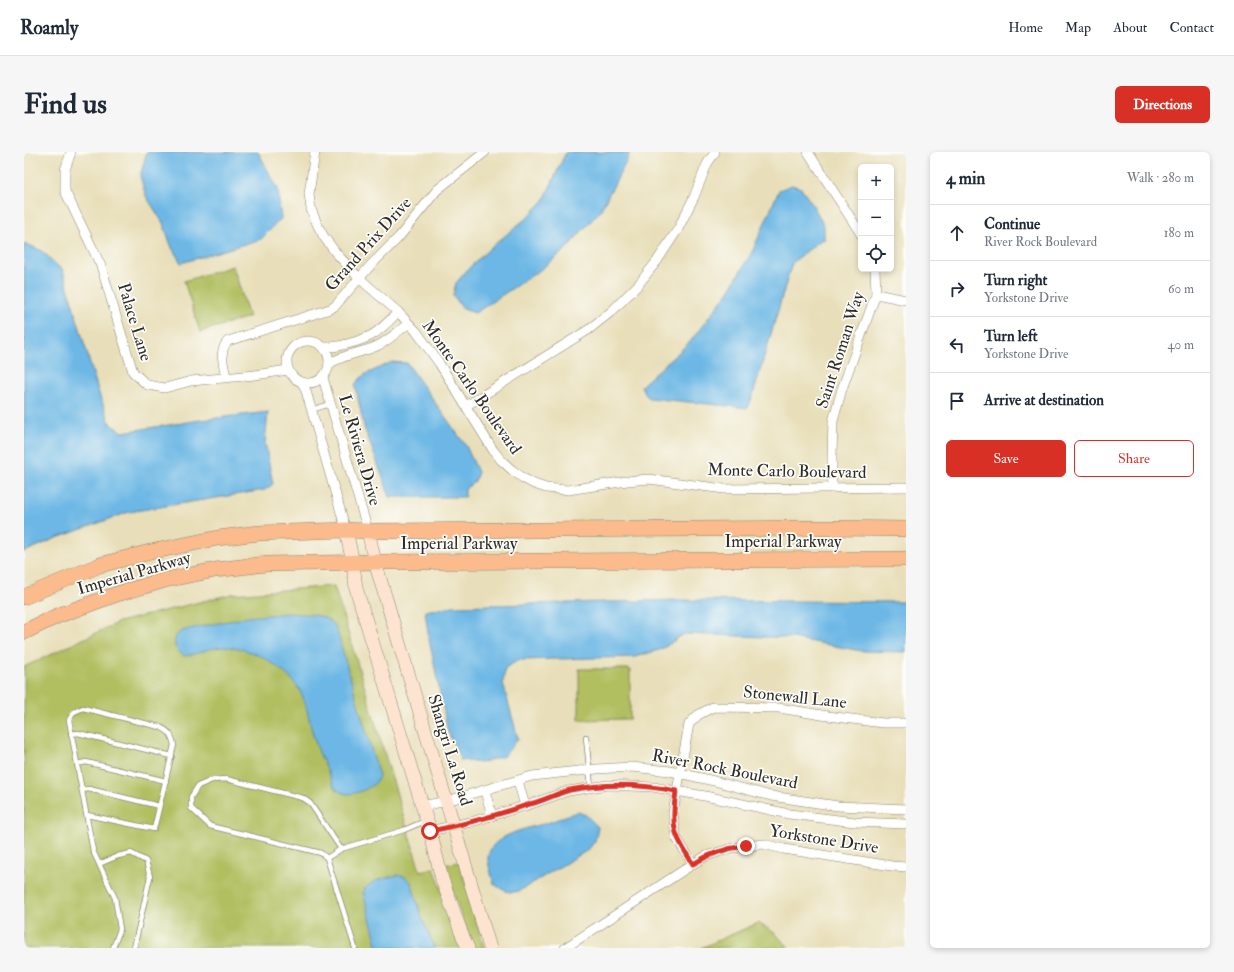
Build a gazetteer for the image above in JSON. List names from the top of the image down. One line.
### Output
{"streets":{"main road":["Imperial Parkway"],"street":["Grand Prix Drive","Palace Lane","Saint Roman Way","Monte Carlo Boulevard","Le Riviera Drive","Stonewall Lane","Shangri La Road","River Rock Boulevard","Yorkstone Drive"]},"crossings":[["Grand Prix Drive","Palace Lane"],["Grand Prix Drive","Monte Carlo Boulevard"],["Palace Lane","Le Riviera Drive"],["Saint Roman Way","Monte Carlo Boulevard"],["Le Riviera Drive","Imperial Parkway"],["Le Riviera Drive","Shangri La Road"],["Imperial Parkway","Shangri La Road"],["Stonewall Lane","River Rock Boulevard"],["Shangri La Road","River Rock Boulevard"]],"page":{"header":"Roamly","nav":["Home","Map","About","Contact"],"buttons":["Directions",["Save","Share"]],"title":"Find us","heading":["4 min","Walk · 280 m"],"map_buttons":["+","−"],"list":[["Continue","River Rock Boulevard","180 m"],["Turn right","Yorkstone Drive","60 m"],["Turn left","Yorkstone Drive","40 m"],"Arrive at destination"]}}
